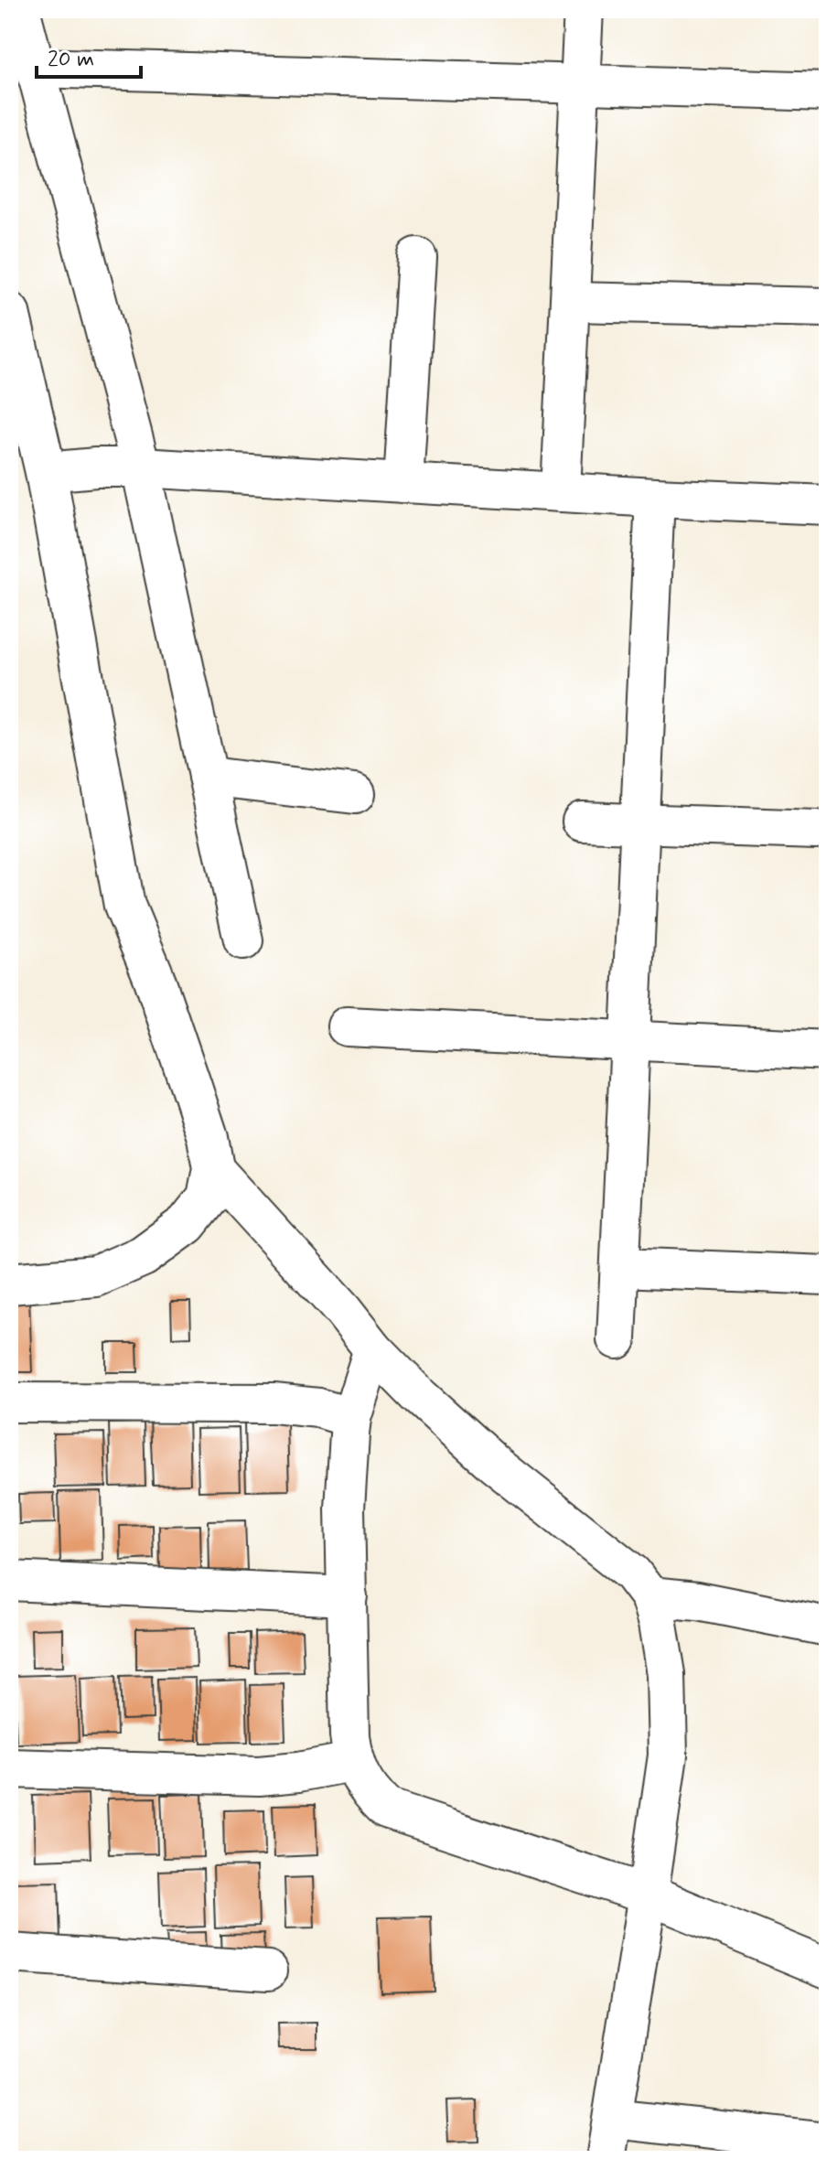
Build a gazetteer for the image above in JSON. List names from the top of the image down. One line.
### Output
{"scale_bar":"20 m"}
